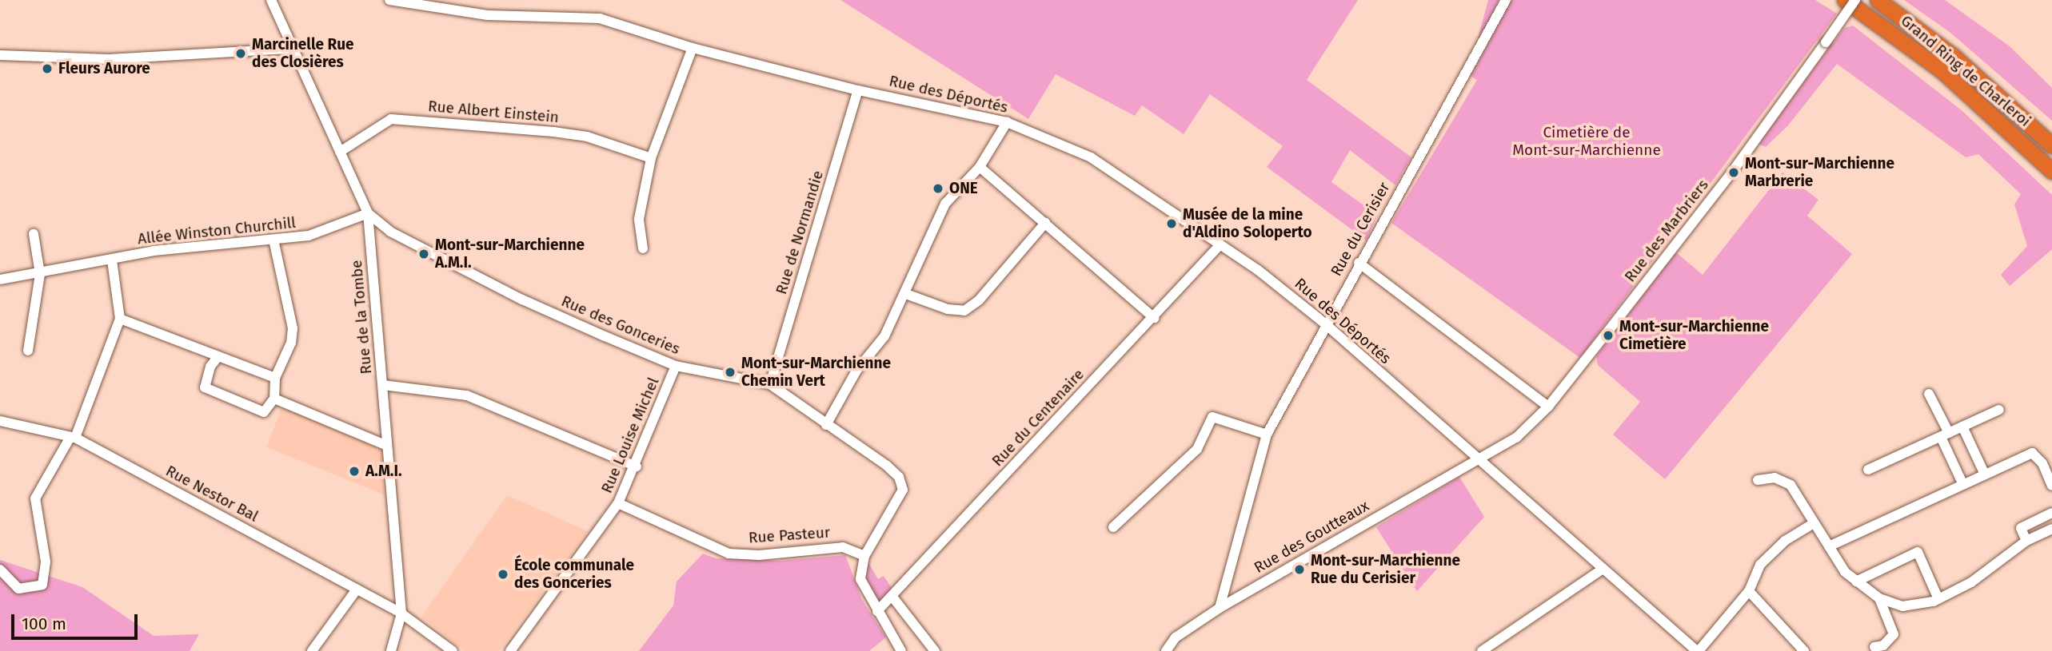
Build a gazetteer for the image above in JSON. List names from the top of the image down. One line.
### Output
{"streets":{"highway":["Grand Ring de Charleroi"],"street":["Rue des Déportés","Rue Albert Einstein","Rue du Cerisier","Allée Winston Churchill","Rue des Marbriers","Rue de Normandie","Rue de la Tombe","Rue des Gonceries","Rue du Centenaire","Rue Louise Michel","Rue Nestor Bal","Rue Pasteur","Rue des Goutteaux"]},"crossings":[["Rue des Déportés","Rue du Cerisier"],["Rue des Déportés","Rue des Marbriers"],["Rue des Déportés","Rue de Normandie"],["Rue des Déportés","Rue du Centenaire"],["Rue des Déportés","Rue des Goutteaux"],["Rue Albert Einstein","Rue de la Tombe"],["Rue du Cerisier","Rue des Goutteaux"],["Allée Winston Churchill","Rue de la Tombe"],["Allée Winston Churchill","Rue des Gonceries"],["Rue des Marbriers","Rue des Goutteaux"],["Rue de Normandie","Rue des Gonceries"],["Rue de la Tombe","Rue des Gonceries"],["Rue de la Tombe","Rue Nestor Bal"],["Rue des Gonceries","Rue Louise Michel"],["Rue des Gonceries","Rue Pasteur"],["Rue Louise Michel","Rue Pasteur"]],"parks":["Cimetière de Mont-sur-Marchienne"],"places":["Marcinelle Rue des Closières","Fleurs Aurore","Mont-sur-Marchienne Marbrerie","ONE","Musée de la mine d'Aldino Soloperto","Mont-sur-Marchienne A.M.I.","Mont-sur-Marchienne Cimetière","Mont-sur-Marchienne Chemin Vert","A.M.I.","Mont-sur-Marchienne Rue du Cerisier","École communale des Gonceries"],"scale_bar":"100 m"}
